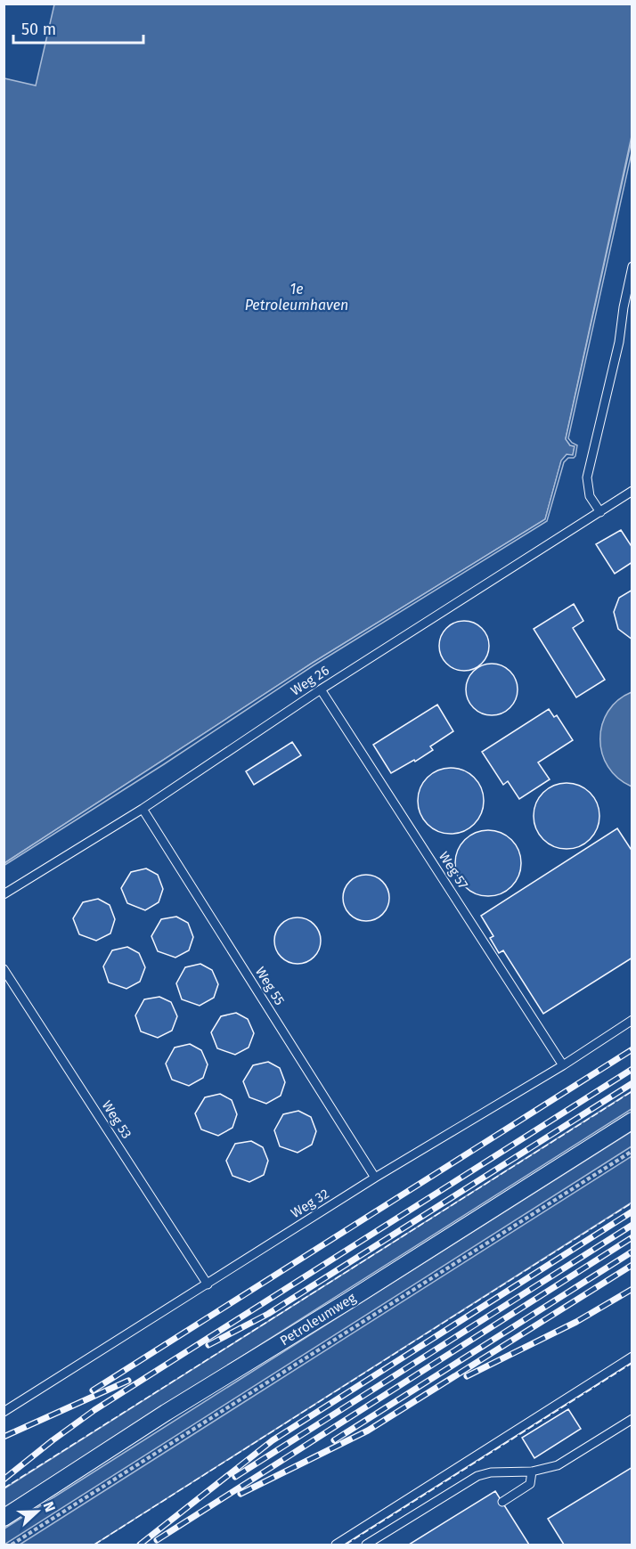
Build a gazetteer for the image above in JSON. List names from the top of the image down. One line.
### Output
{"streets":{"street":["Petroleumweg"],"lane":["Weg 26","Weg 57","Weg 55","Weg 53","Weg 32"]},"crossings":[["Weg 26","Weg 57"],["Weg 26","Weg 55"],["Weg 57","Weg 32"],["Weg 55","Weg 32"],["Weg 53","Weg 32"]],"water":["1e Petroleumhaven"],"scale_bar":"50 m","north":"right"}
